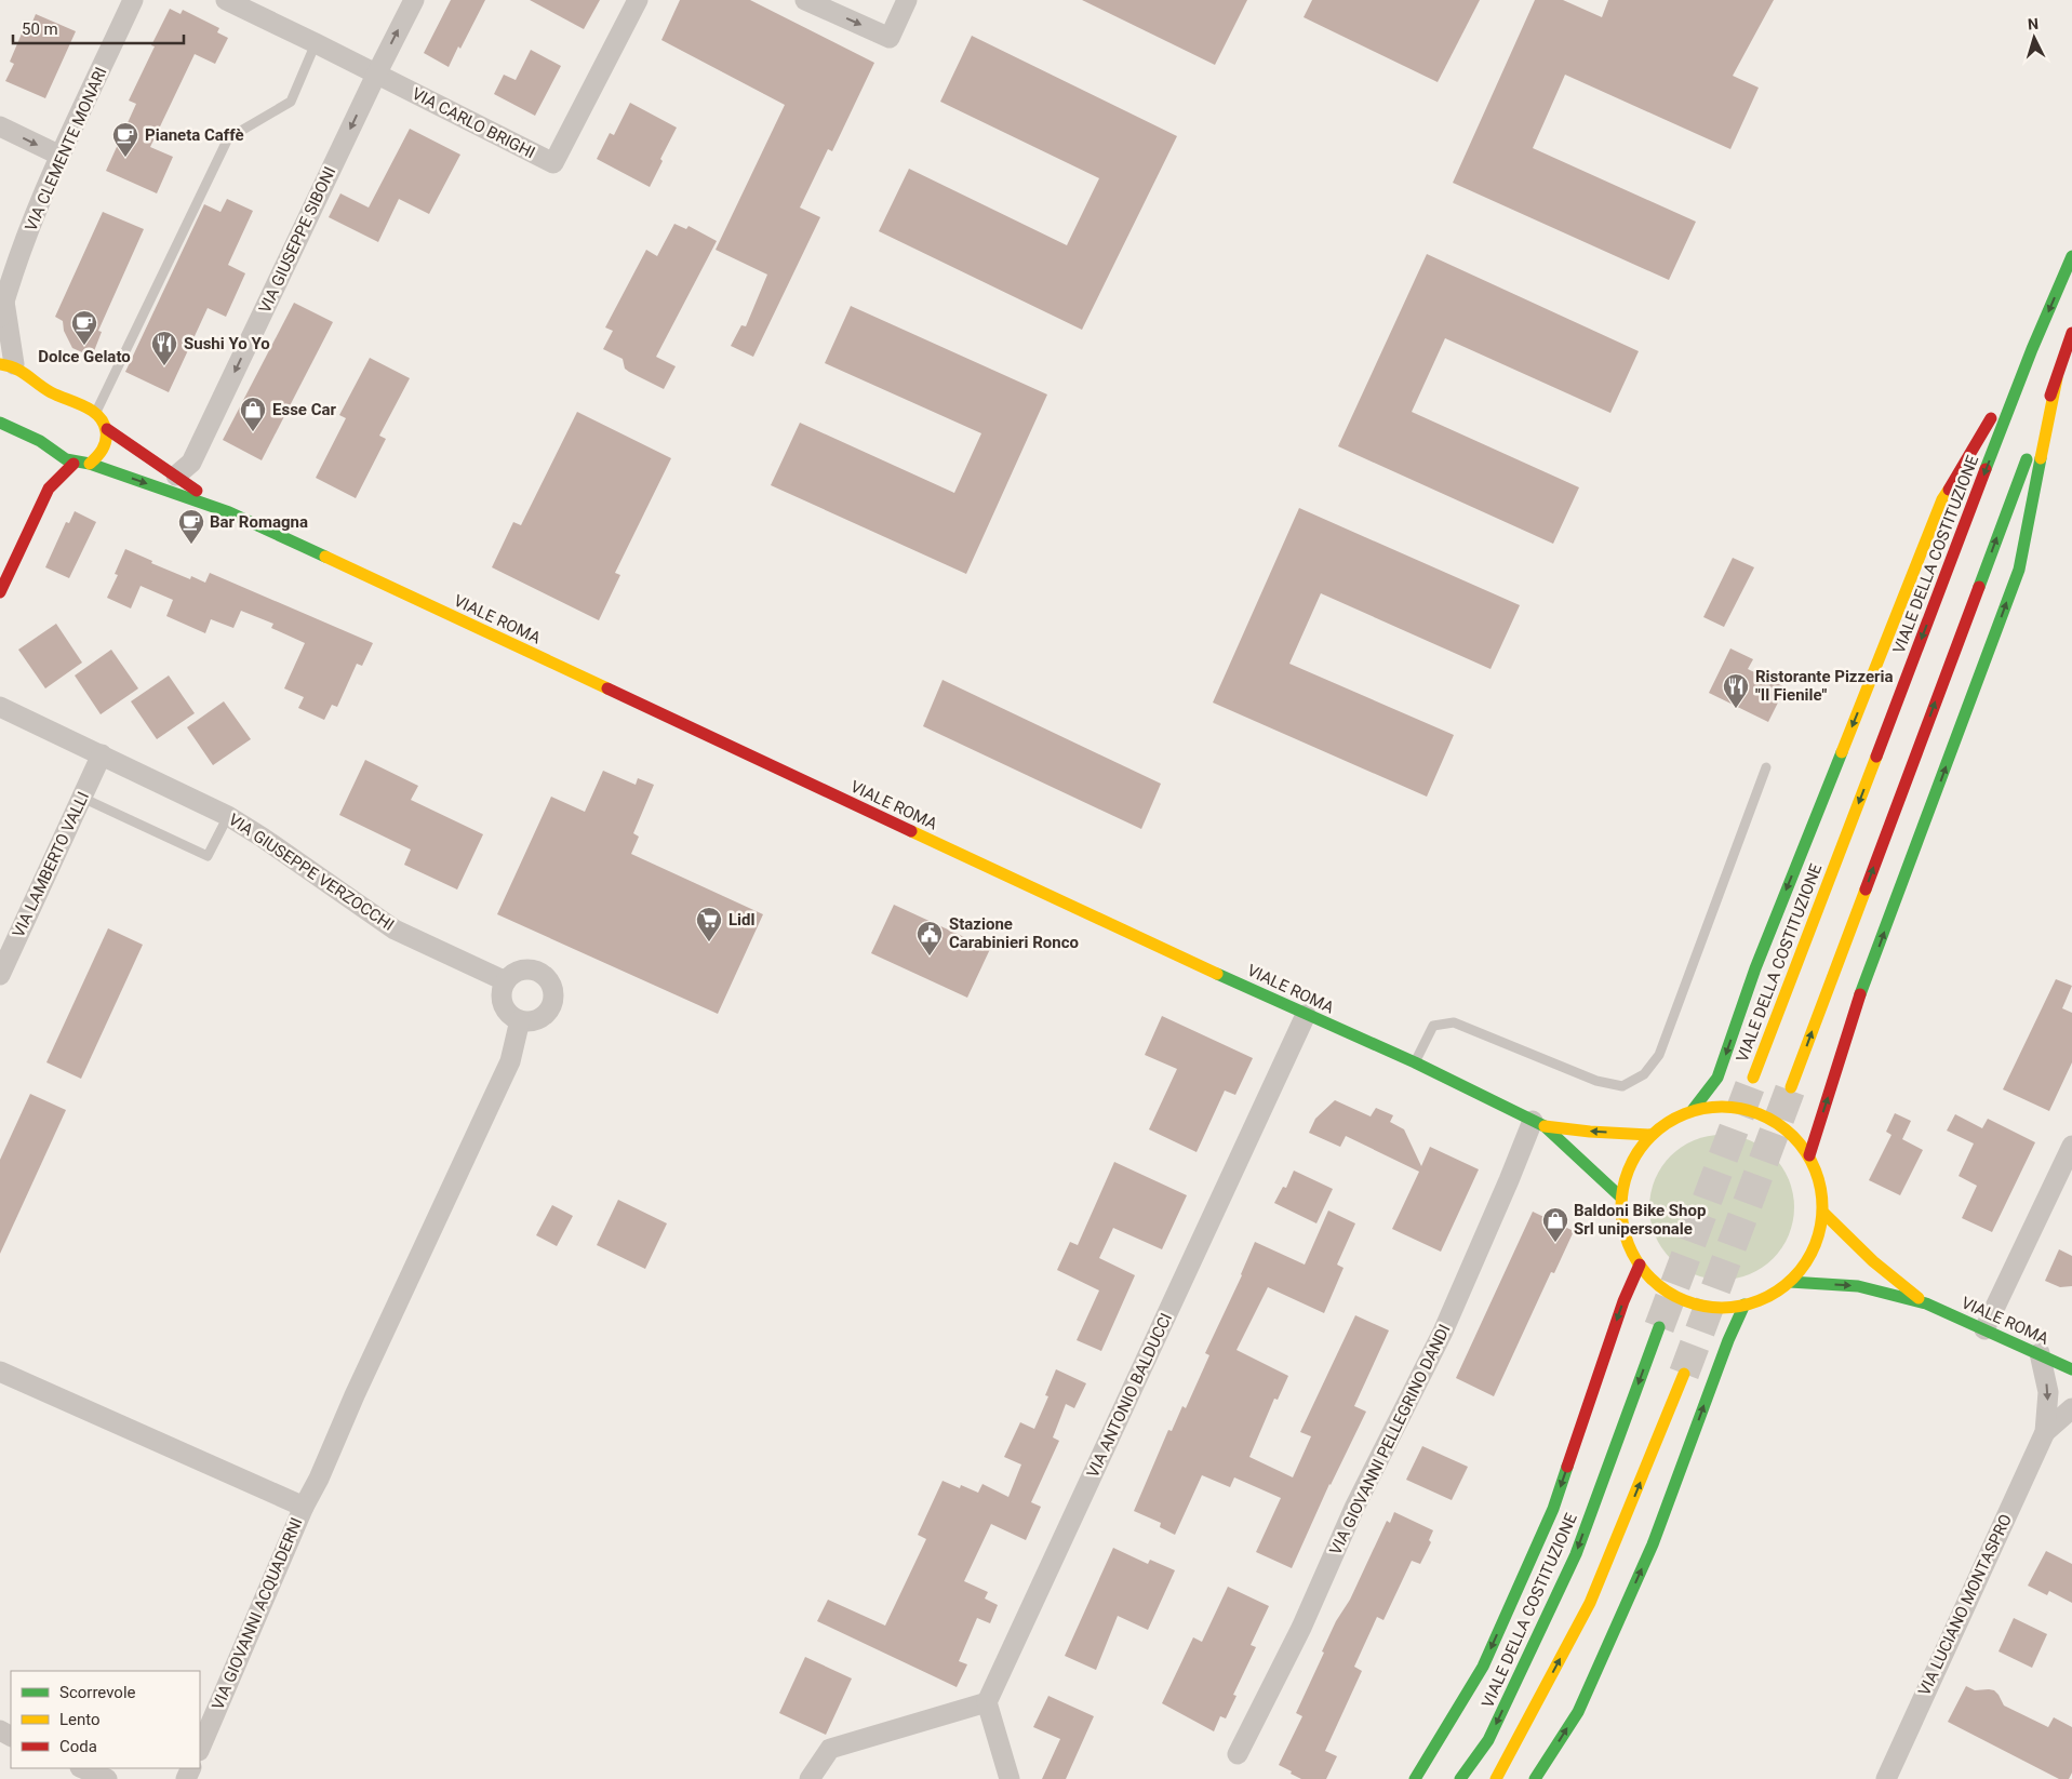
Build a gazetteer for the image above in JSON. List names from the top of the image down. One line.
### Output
{"streets":{"main road":["VIALE DELLA COSTITUZIONE","VIALE ROMA"],"street":["VIA CARLO BRIGHI","VIA CLEMENTE MONARI","VIA GIUSEPPE SIBONI","VIA LAMBERTO VALLI","VIA GIUSEPPE VERZOCCHI","VIA ANTONIO BALDUCCI","VIA GIOVANNI PELLEGRINO DANDI","VIA LUCIANO MONTASPRO","VIA GIOVANNI ACQUADERNI"]},"crossings":[["VIA CARLO BRIGHI","VIA GIUSEPPE SIBONI"],["VIA GIUSEPPE SIBONI","VIALE ROMA"],["VIALE ROMA","VIA ANTONIO BALDUCCI"],["VIALE ROMA","VIA GIOVANNI PELLEGRINO DANDI"],["VIALE ROMA","VIA LUCIANO MONTASPRO"],["VIA LAMBERTO VALLI","VIA GIUSEPPE VERZOCCHI"],["VIA GIUSEPPE VERZOCCHI","VIA GIOVANNI ACQUADERNI"]],"places":{"cafe":["Pianeta Caffè","Dolce Gelato","Bar Romagna"],"restaurant":["Sushi Yo Yo","Ristorante Pizzeria \"Il Fienile\""],"shop":["Esse Car","Baldoni Bike Shop Srl unipersonale"],"supermarket":["Lidl"],"public building":["Stazione Carabinieri Ronco"]},"legend":["Scorrevole","Lento","Coda"],"scale_bar":"50 m","north":"top"}
